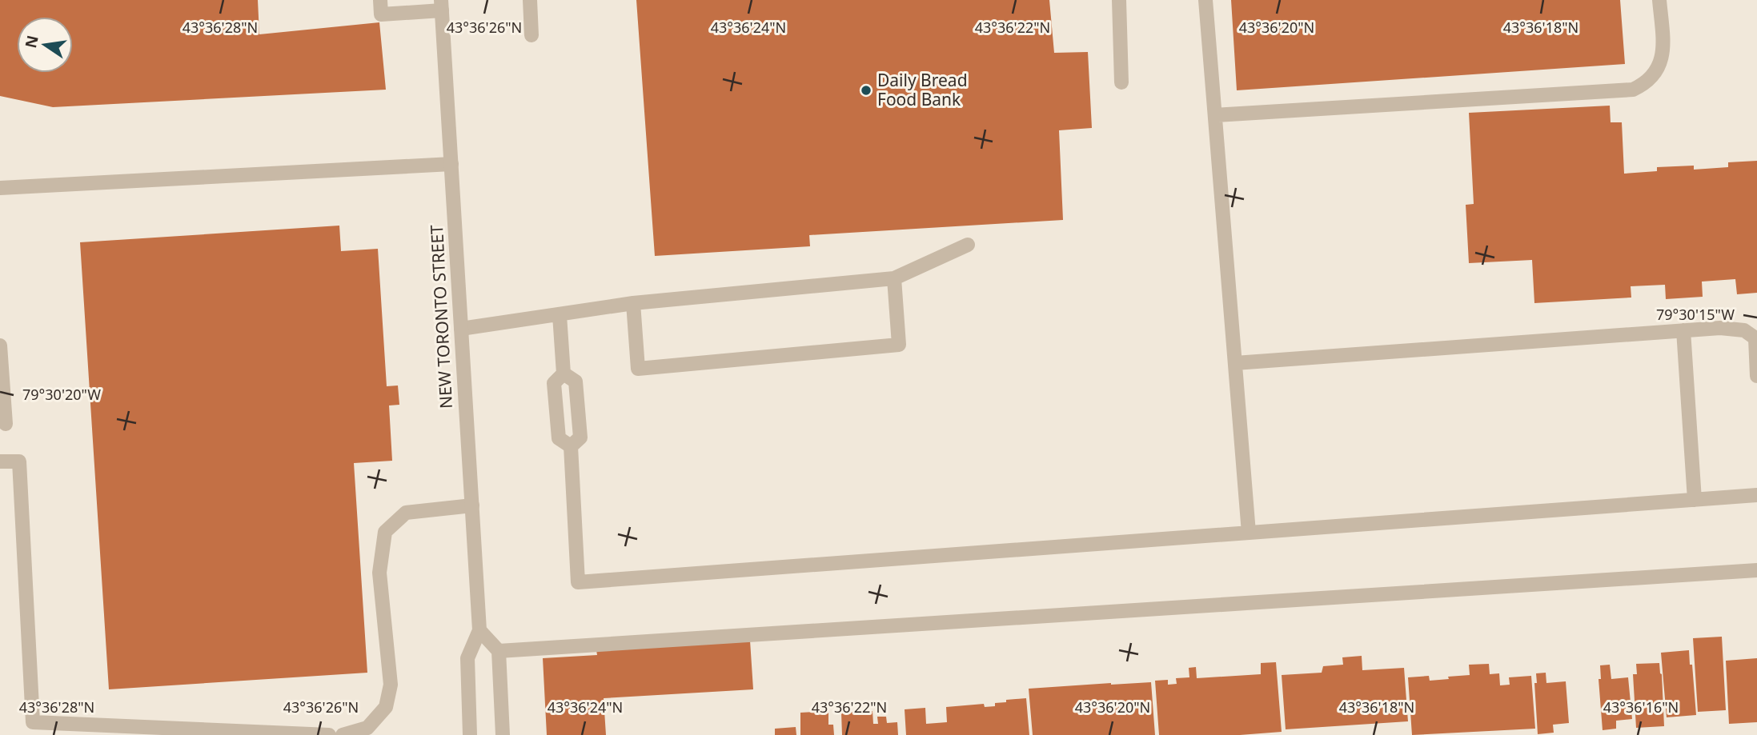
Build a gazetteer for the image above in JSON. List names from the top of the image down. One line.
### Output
{"streets":{"street":["NEW TORONTO STREET"]},"places":["Daily Bread Food Bank"],"north":"left","coordinates":["43°36'28\"N","43°36'26\"N","43°36'24\"N","43°36'22\"N","43°36'20\"N","43°36'18\"N","79°30'15\"W","79°30'20\"W","43°36'16\"N"]}
